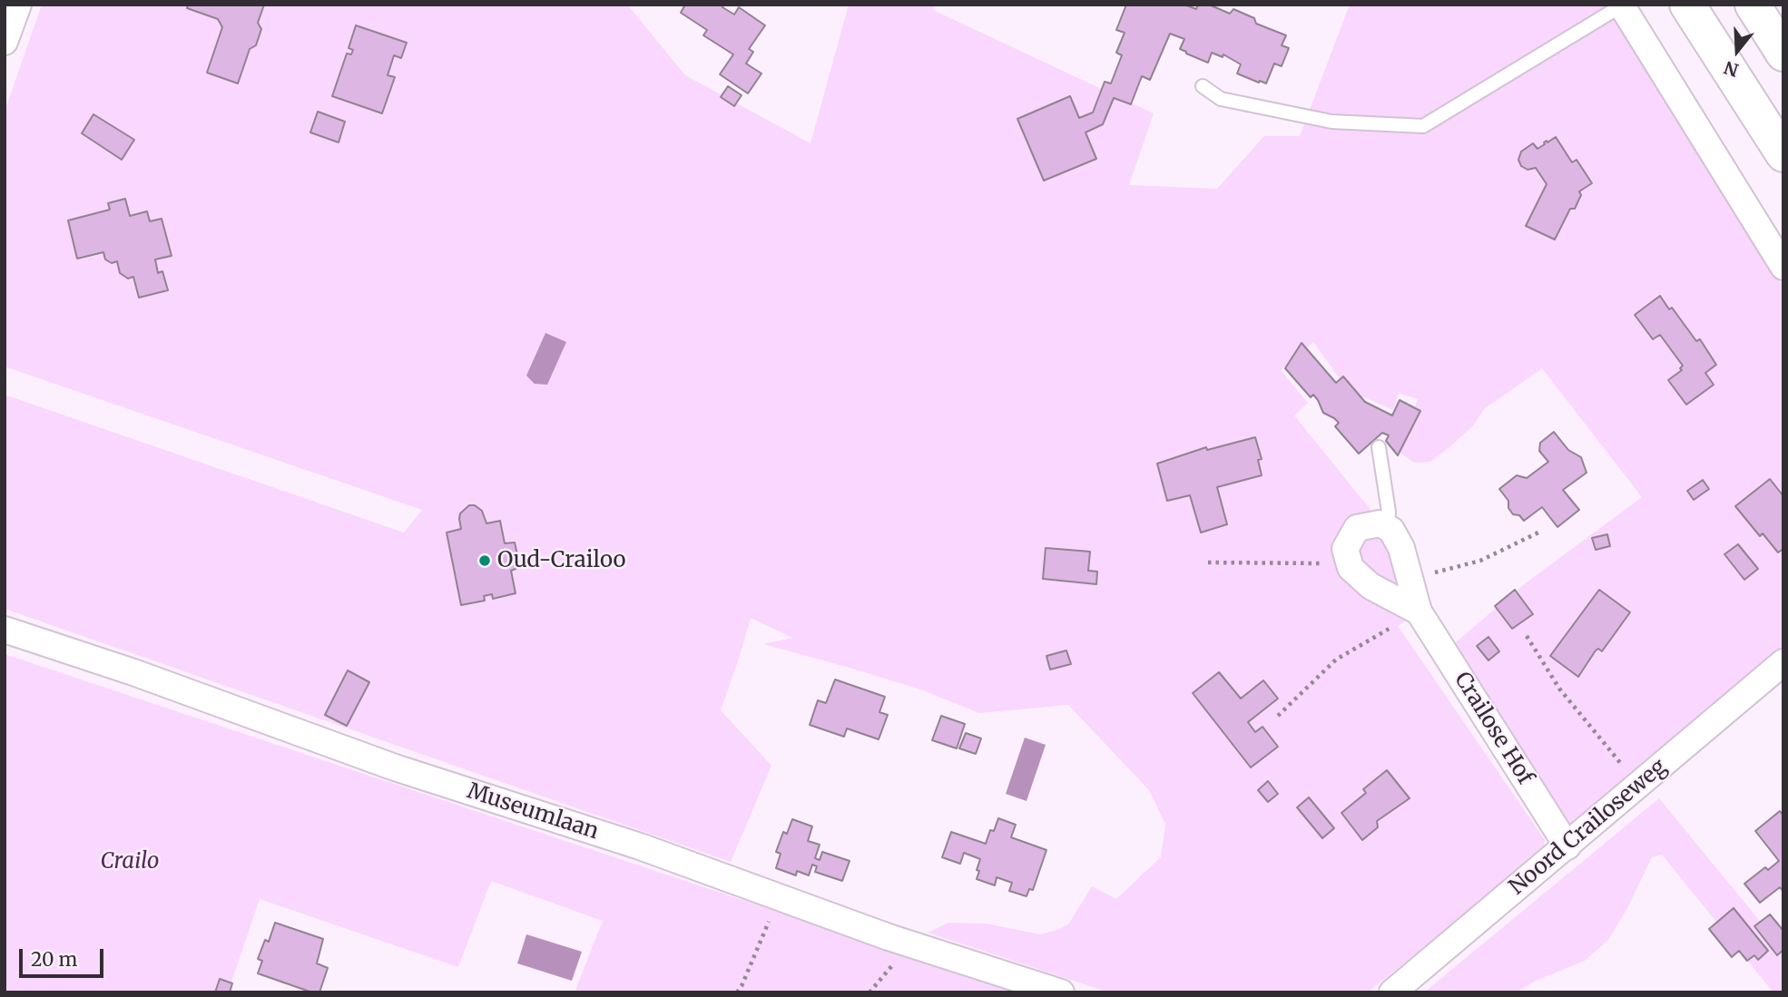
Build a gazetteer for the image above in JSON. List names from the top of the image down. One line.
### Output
{"streets":{"street":["Crailose Hof","Museumlaan","Noord Crailoseweg"]},"crossings":[["Crailose Hof","Noord Crailoseweg"]],"parks":["Crailo"],"places":["Oud-Crailoo"],"scale_bar":"20 m","north":"bottom"}
